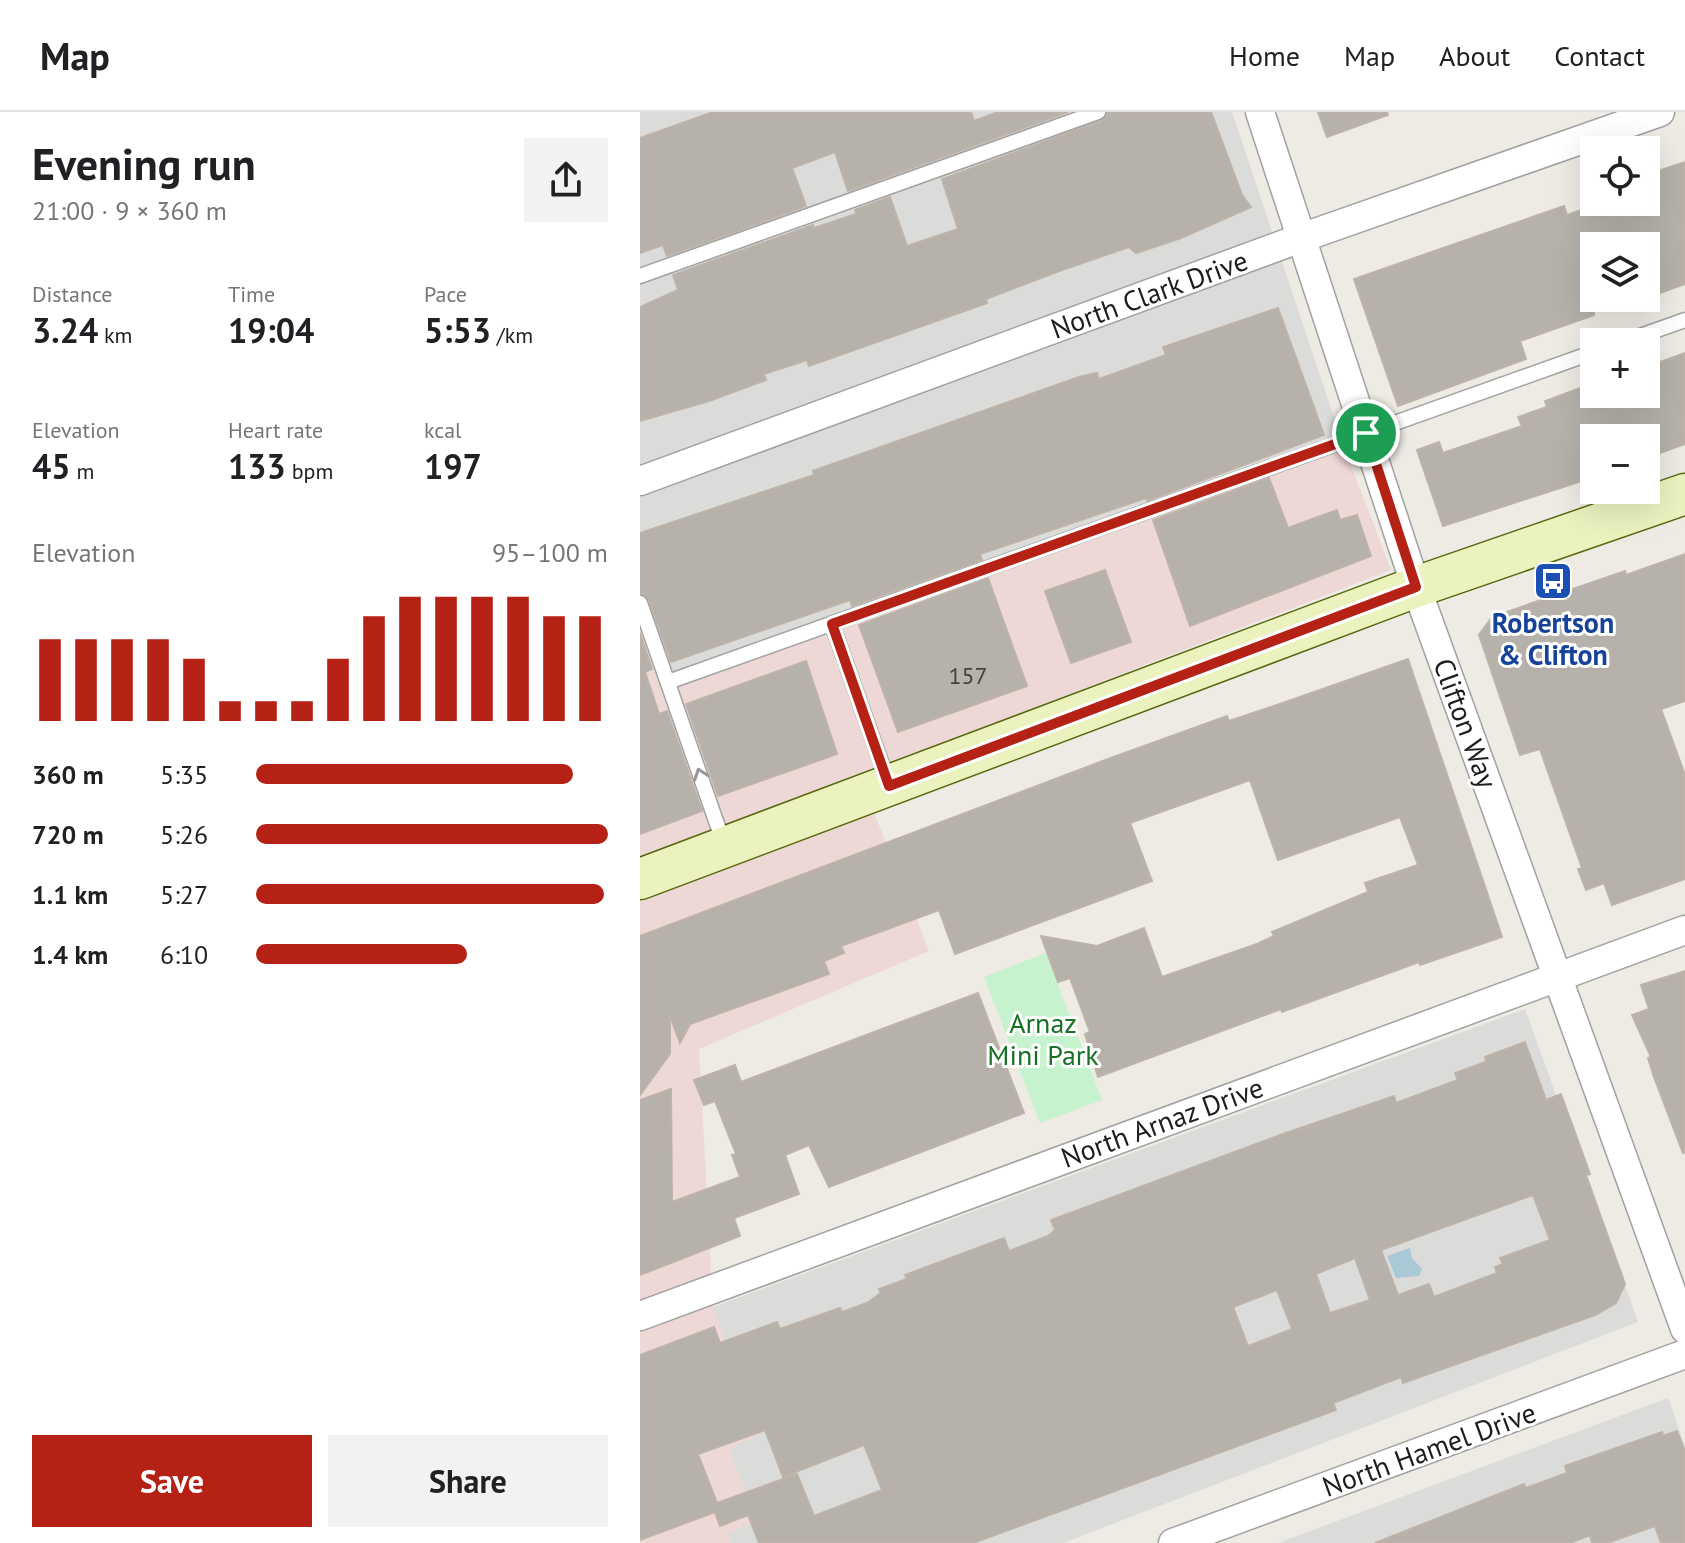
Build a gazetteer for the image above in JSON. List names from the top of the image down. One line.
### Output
{"streets":{"street":["North Clark Drive","Clifton Way","North Arnaz Drive","North Hamel Drive"]},"crossings":[["North Clark Drive","Clifton Way"],["Clifton Way","North Arnaz Drive"]],"parks":["Arnaz Mini Park"],"places":{"bus stop":["Robertson & Clifton"]},"house_numbers":["157"],"page":{"header":"Map","nav":["Home","Map","About","Contact"],"heading":["Evening run","21:00 · 9 × 360 m"],"map_buttons":["+","−"],"stats":[["Distance","3.24 km"],["Time","19:04"],["Pace","5:53 /km"],["Elevation","45 m"],["Heart rate","133 bpm"],["kcal","197"]],"chart":["Elevation","95–100 m"],"list":[{"name":"360 m","note":"5:35"},{"name":"720 m","note":"5:26"},{"name":"1.1 km","note":"5:27"},{"name":"1.4 km","note":"6:10"}],"buttons":["Save","Share"]}}
